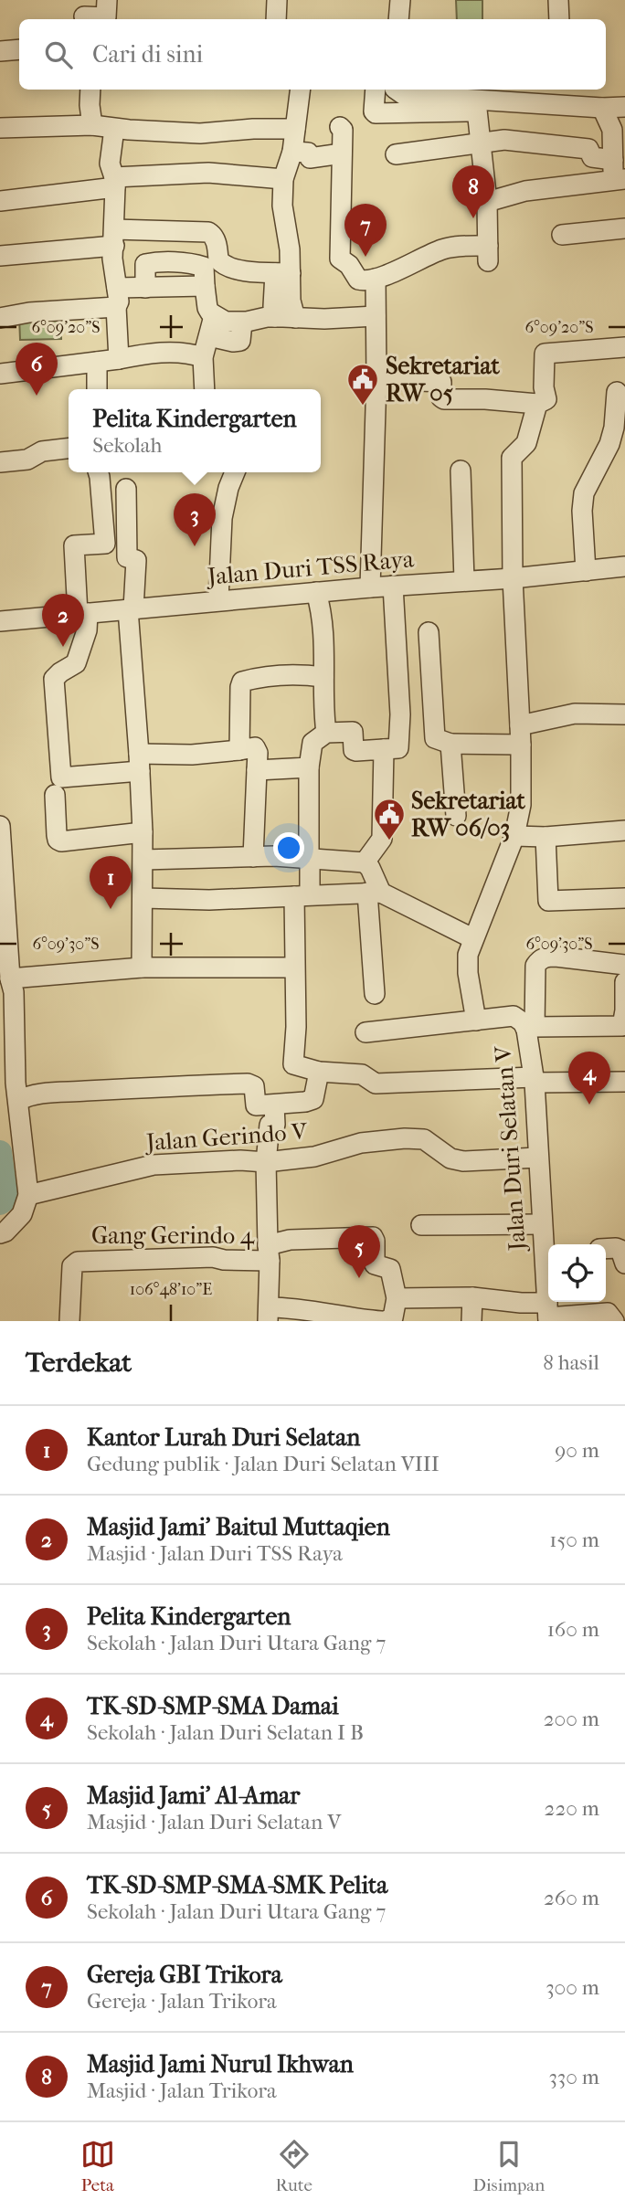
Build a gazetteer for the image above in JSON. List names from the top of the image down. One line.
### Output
{"streets":{"street":["Jalan Duri TSS Raya","Jalan Gerindo V","Jalan Duri Selatan V","Gang Gerindo 4"]},"crossings":[["Jalan Gerindo V","Jalan Duri Selatan V"]],"places":{"public building":["Sekretariat RW 05","Sekretariat RW 06/03"]},"page":{"search":"Cari di sini","pins":["8","7","6","3","2","1","4","5"],"popup":["Pelita Kindergarten","Sekolah"],"heading":["Terdekat","8 hasil"],"list":[{"mark":"1","name":"Kantor Lurah Duri Selatan","note":"Gedung publik · Jalan Duri Selatan VIII","value":"90 m"},{"mark":"2","name":"Masjid Jami' Baitul Muttaqien","note":"Masjid · Jalan Duri TSS Raya","value":"150 m"},{"mark":"3","name":"Pelita Kindergarten","note":"Sekolah · Jalan Duri Utara Gang 7","value":"160 m"},{"mark":"4","name":"TK-SD-SMP-SMA Damai","note":"Sekolah · Jalan Duri Selatan I B","value":"200 m"},{"mark":"5","name":"Masjid Jami' Al-Amar","note":"Masjid · Jalan Duri Selatan V","value":"220 m"},{"mark":"6","name":"TK-SD-SMP-SMA-SMK Pelita","note":"Sekolah · Jalan Duri Utara Gang 7","value":"260 m"},{"mark":"7","name":"Gereja GBI Trikora","note":"Gereja · Jalan Trikora","value":"300 m"},{"mark":"8","name":"Masjid Jami Nurul Ikhwan","note":"Masjid · Jalan Trikora","value":"330 m"}],"nav":["Peta","Rute","Disimpan"]},"coordinates":["6°09'20\"S","6°09'30\"S","106°48'10\"E"]}
